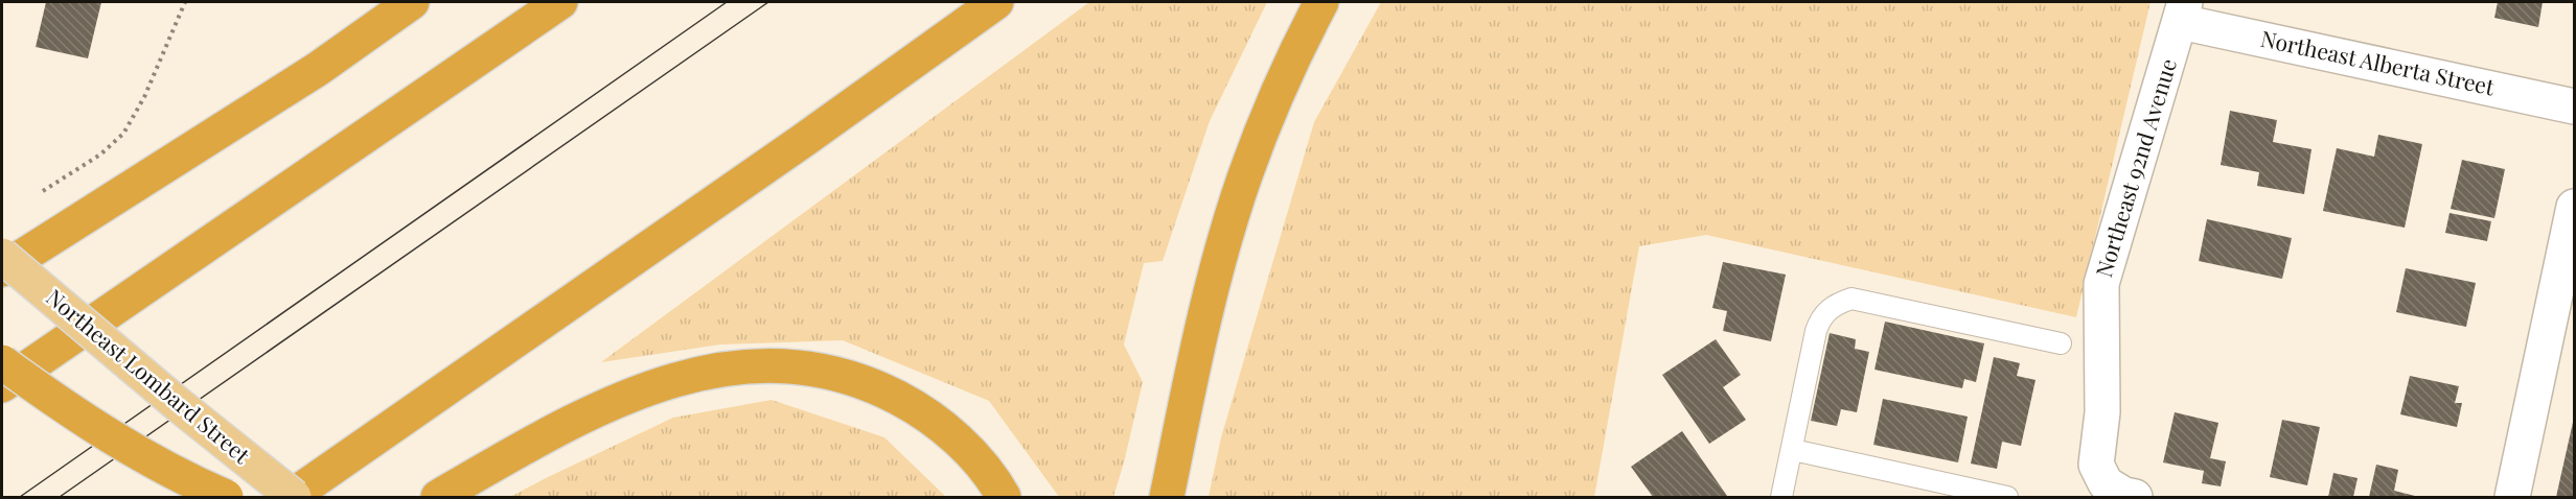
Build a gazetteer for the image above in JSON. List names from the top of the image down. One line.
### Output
{"streets":{"main road":["Northeast Lombard Street"],"street":["Northeast Alberta Street","Northeast 92nd Avenue"]},"crossings":[["Northeast Alberta Street","Northeast 92nd Avenue"]]}
